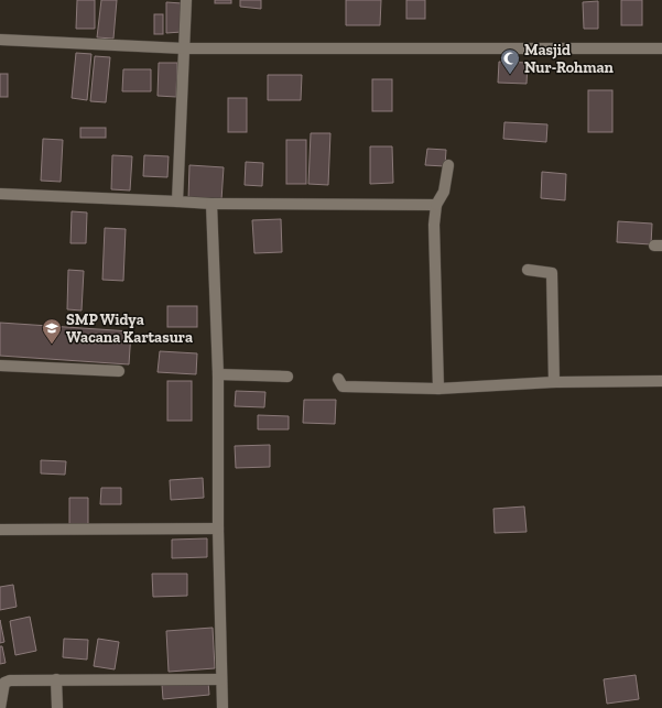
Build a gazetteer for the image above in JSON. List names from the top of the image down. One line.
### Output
{"places":{"mosque":["Masjid Nur-Rohman"],"school or university":["SMP Widya Wacana Kartasura"]}}
